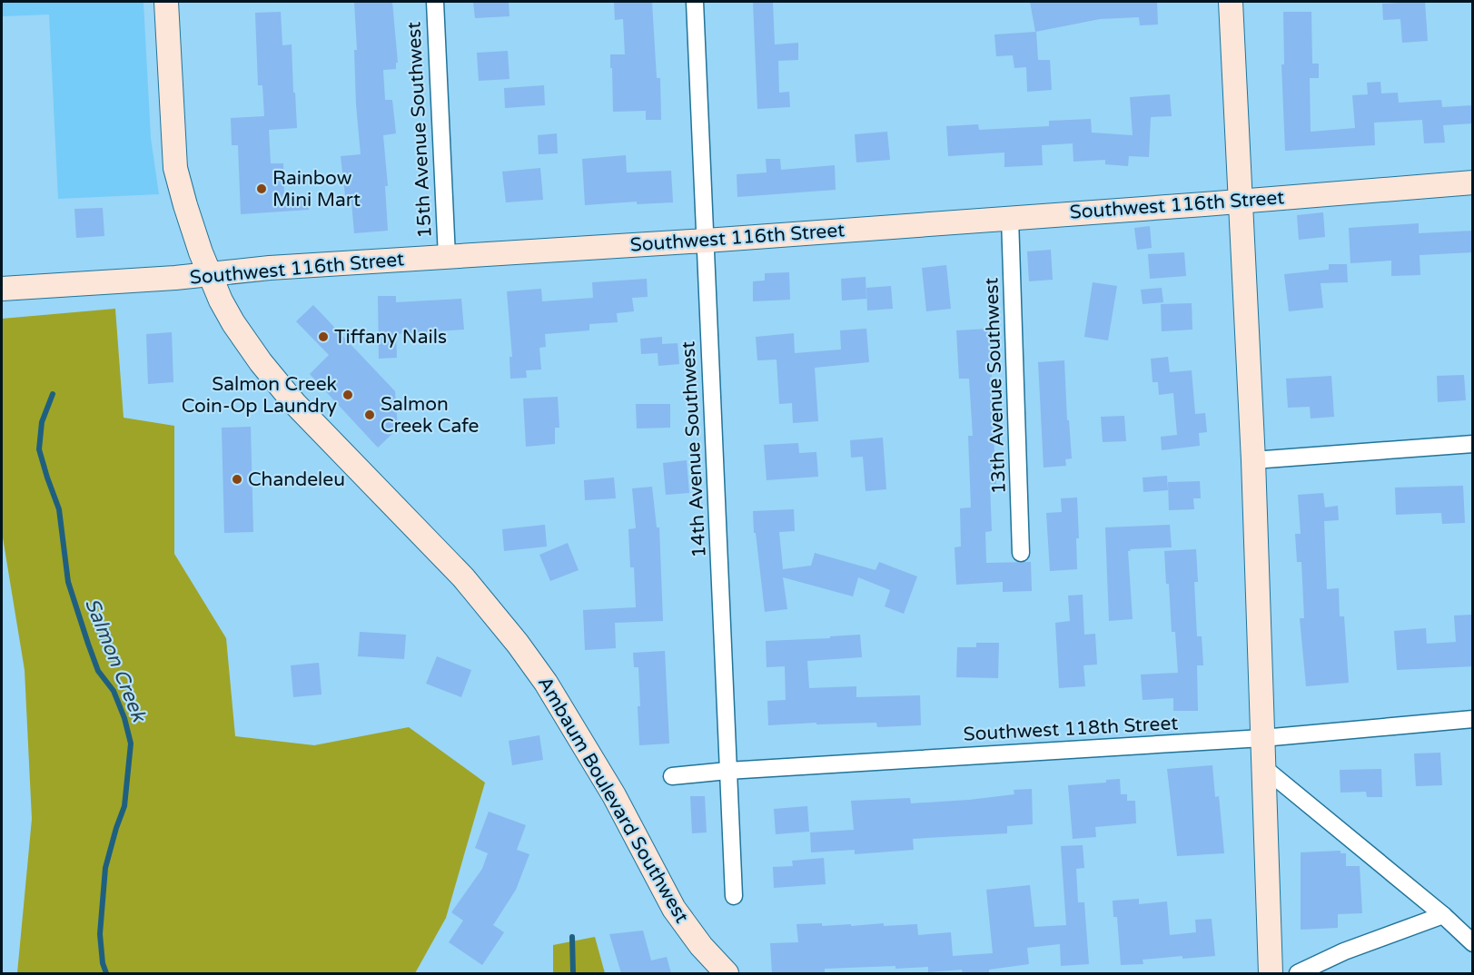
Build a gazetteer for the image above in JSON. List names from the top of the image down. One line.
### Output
{"streets":{"street":["15th Avenue Southwest","Southwest 116th Street","13th Avenue Southwest","14th Avenue Southwest","Southwest 118th Street","Ambaum Boulevard Southwest"]},"crossings":[["15th Avenue Southwest","Southwest 116th Street"],["Southwest 116th Street","13th Avenue Southwest"],["Southwest 116th Street","14th Avenue Southwest"],["Southwest 116th Street","Ambaum Boulevard Southwest"],["14th Avenue Southwest","Southwest 118th Street"]],"water":["Salmon Creek"],"places":["Rainbow Mini Mart","Tiffany Nails","Salmon Creek Coin-Op Laundry","Salmon Creek Cafe","Chandeleu"]}
